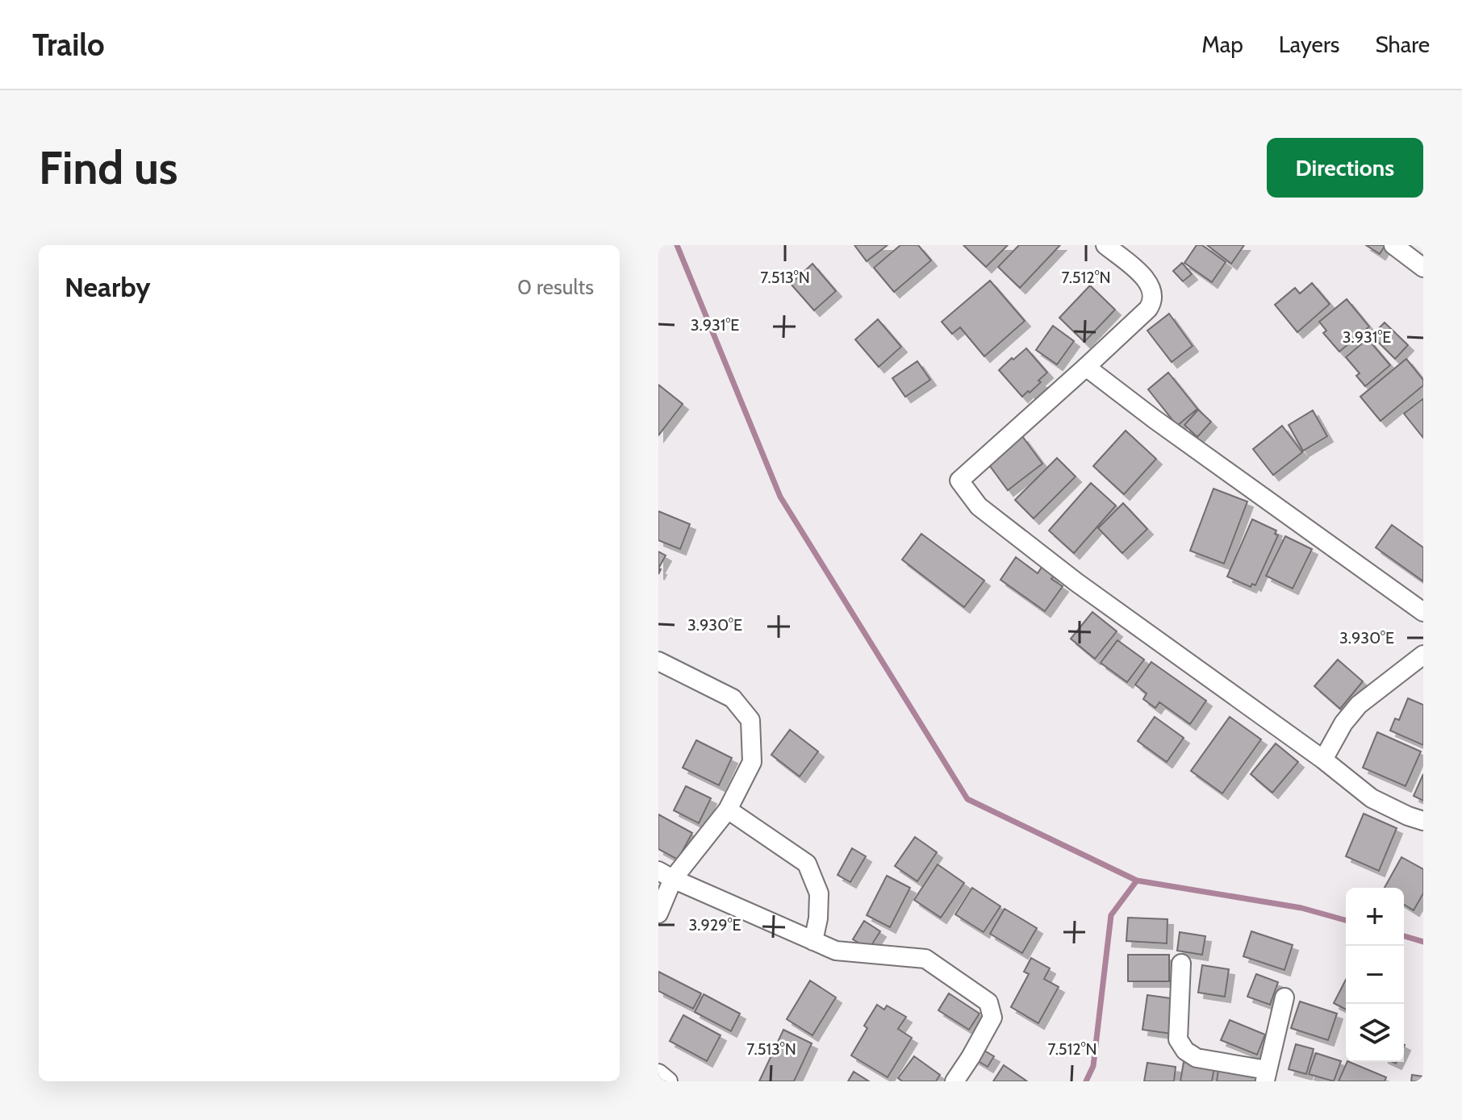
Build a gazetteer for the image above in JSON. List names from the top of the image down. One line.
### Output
{"page":{"header":"Trailo","nav":["Map","Layers","Share"],"buttons":"Directions","title":"Find us","heading":["Nearby","0 results"],"map_buttons":["+","−"]},"coordinates":["7.513°N","7.512°N","3.931°E","3.930°E","3.929°E"]}
